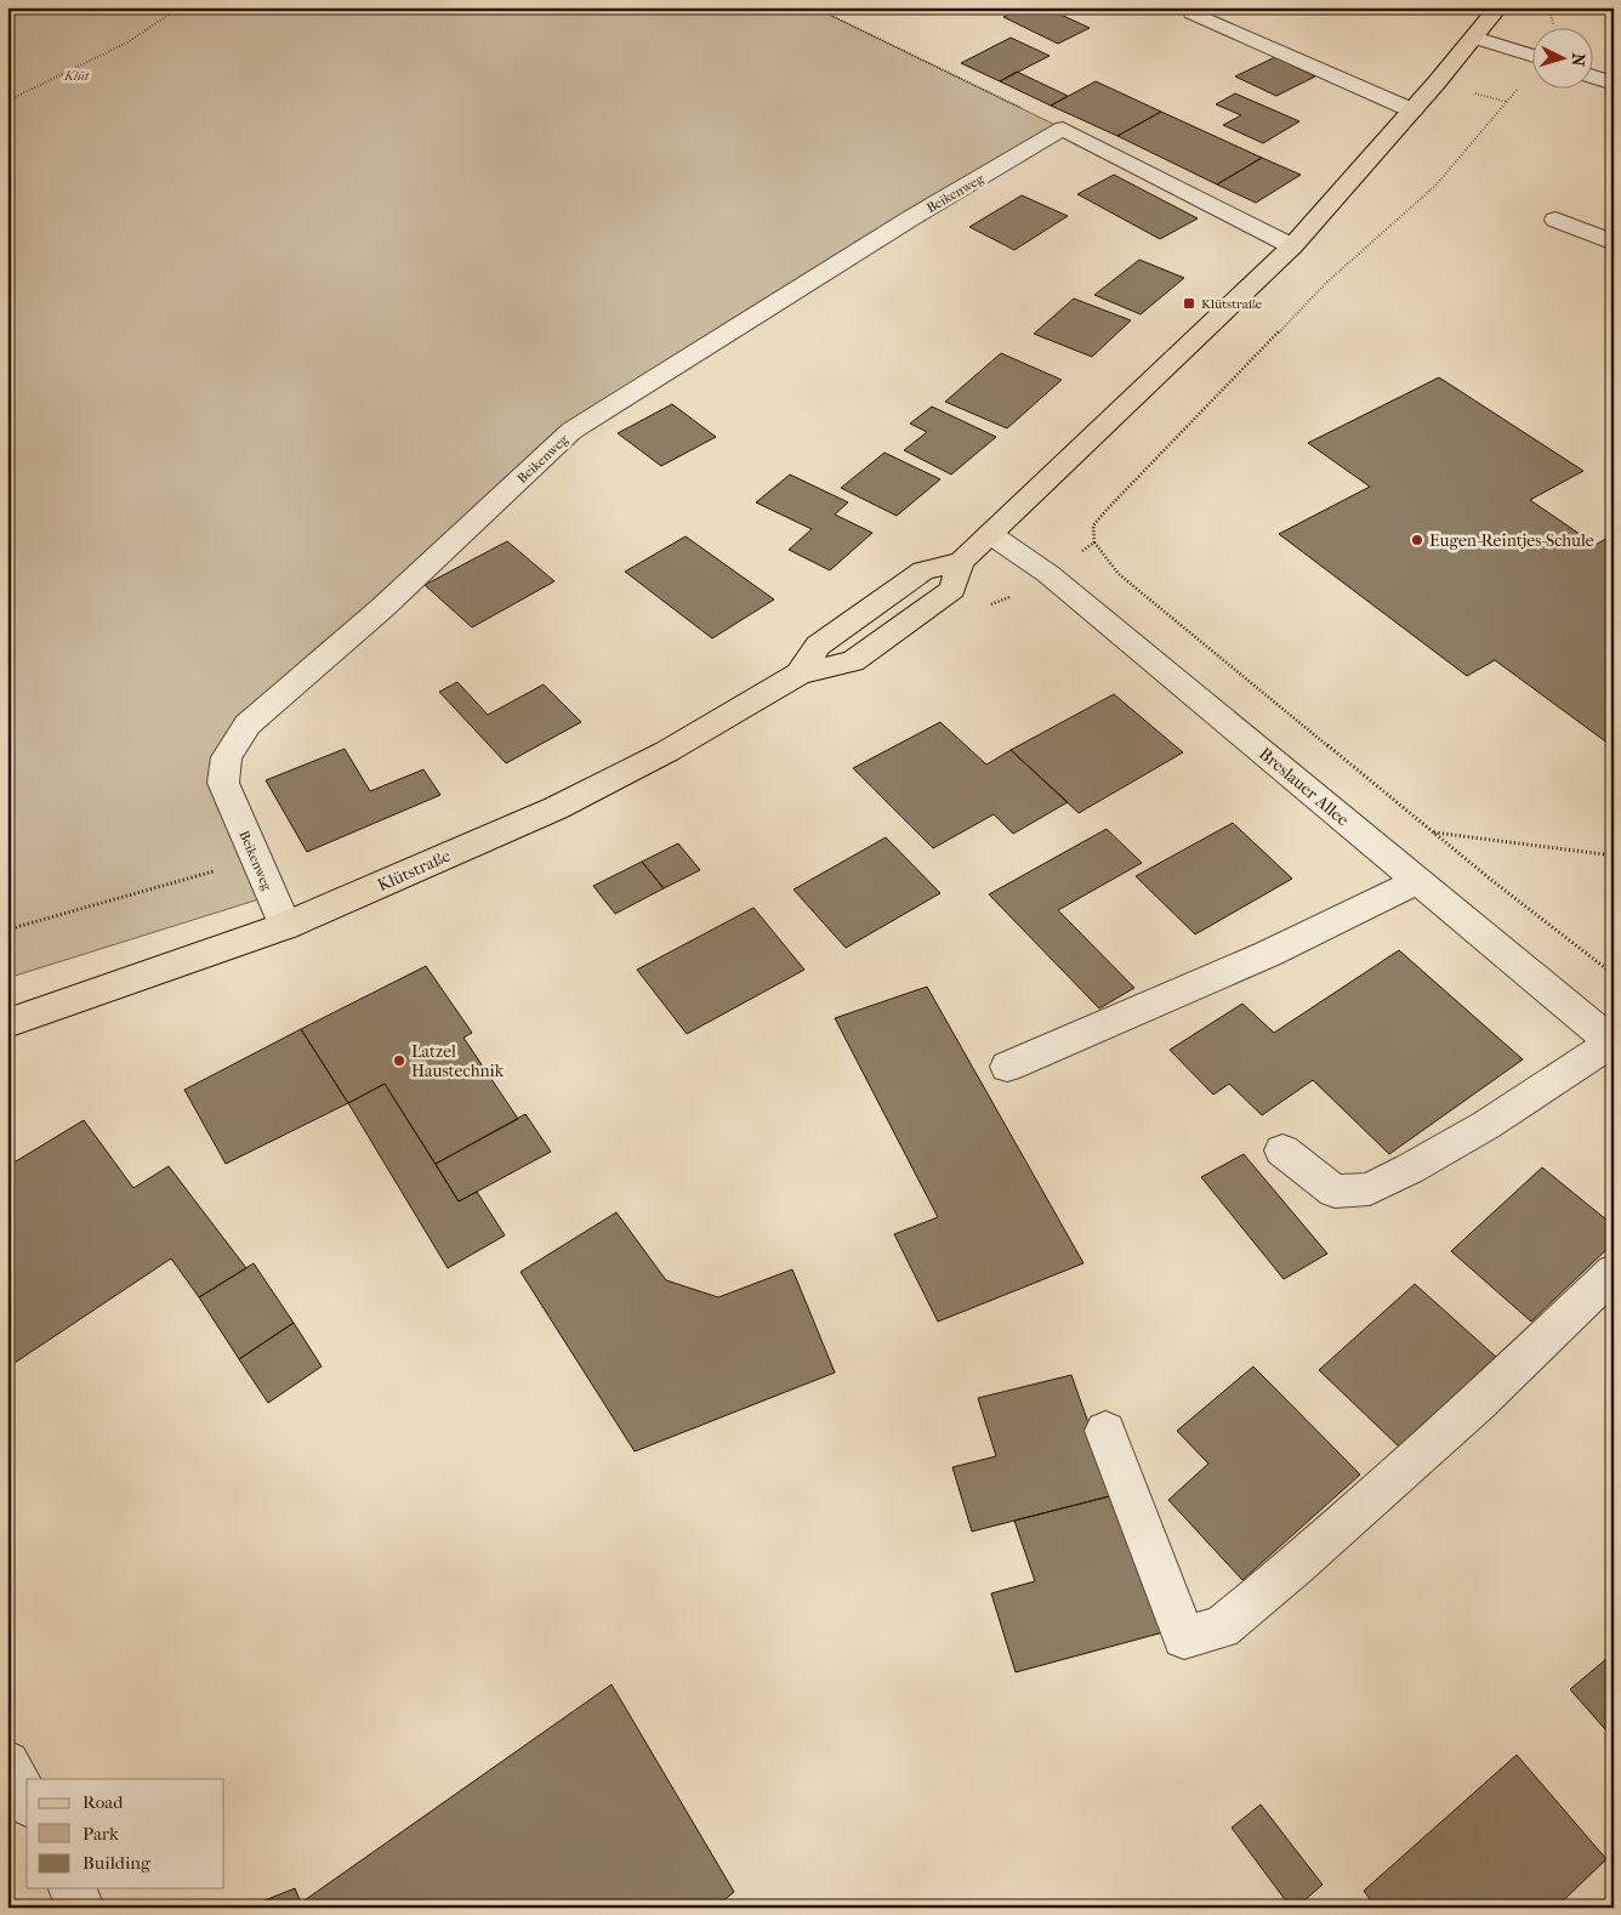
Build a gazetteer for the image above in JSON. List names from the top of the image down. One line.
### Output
{"streets":{"main road":["Klütstraße"],"street":["Beikenweg","Breslauer Allee"]},"crossings":[["Beikenweg","Klütstraße"],["Breslauer Allee","Klütstraße"]],"parks":["Klüt"],"places":{"transit":["Klütstraße"],"other":["Eugen-Reintjes-Schule","Latzel Haustechnik"]},"legend":["Road","Park","Building"],"north":"right"}
